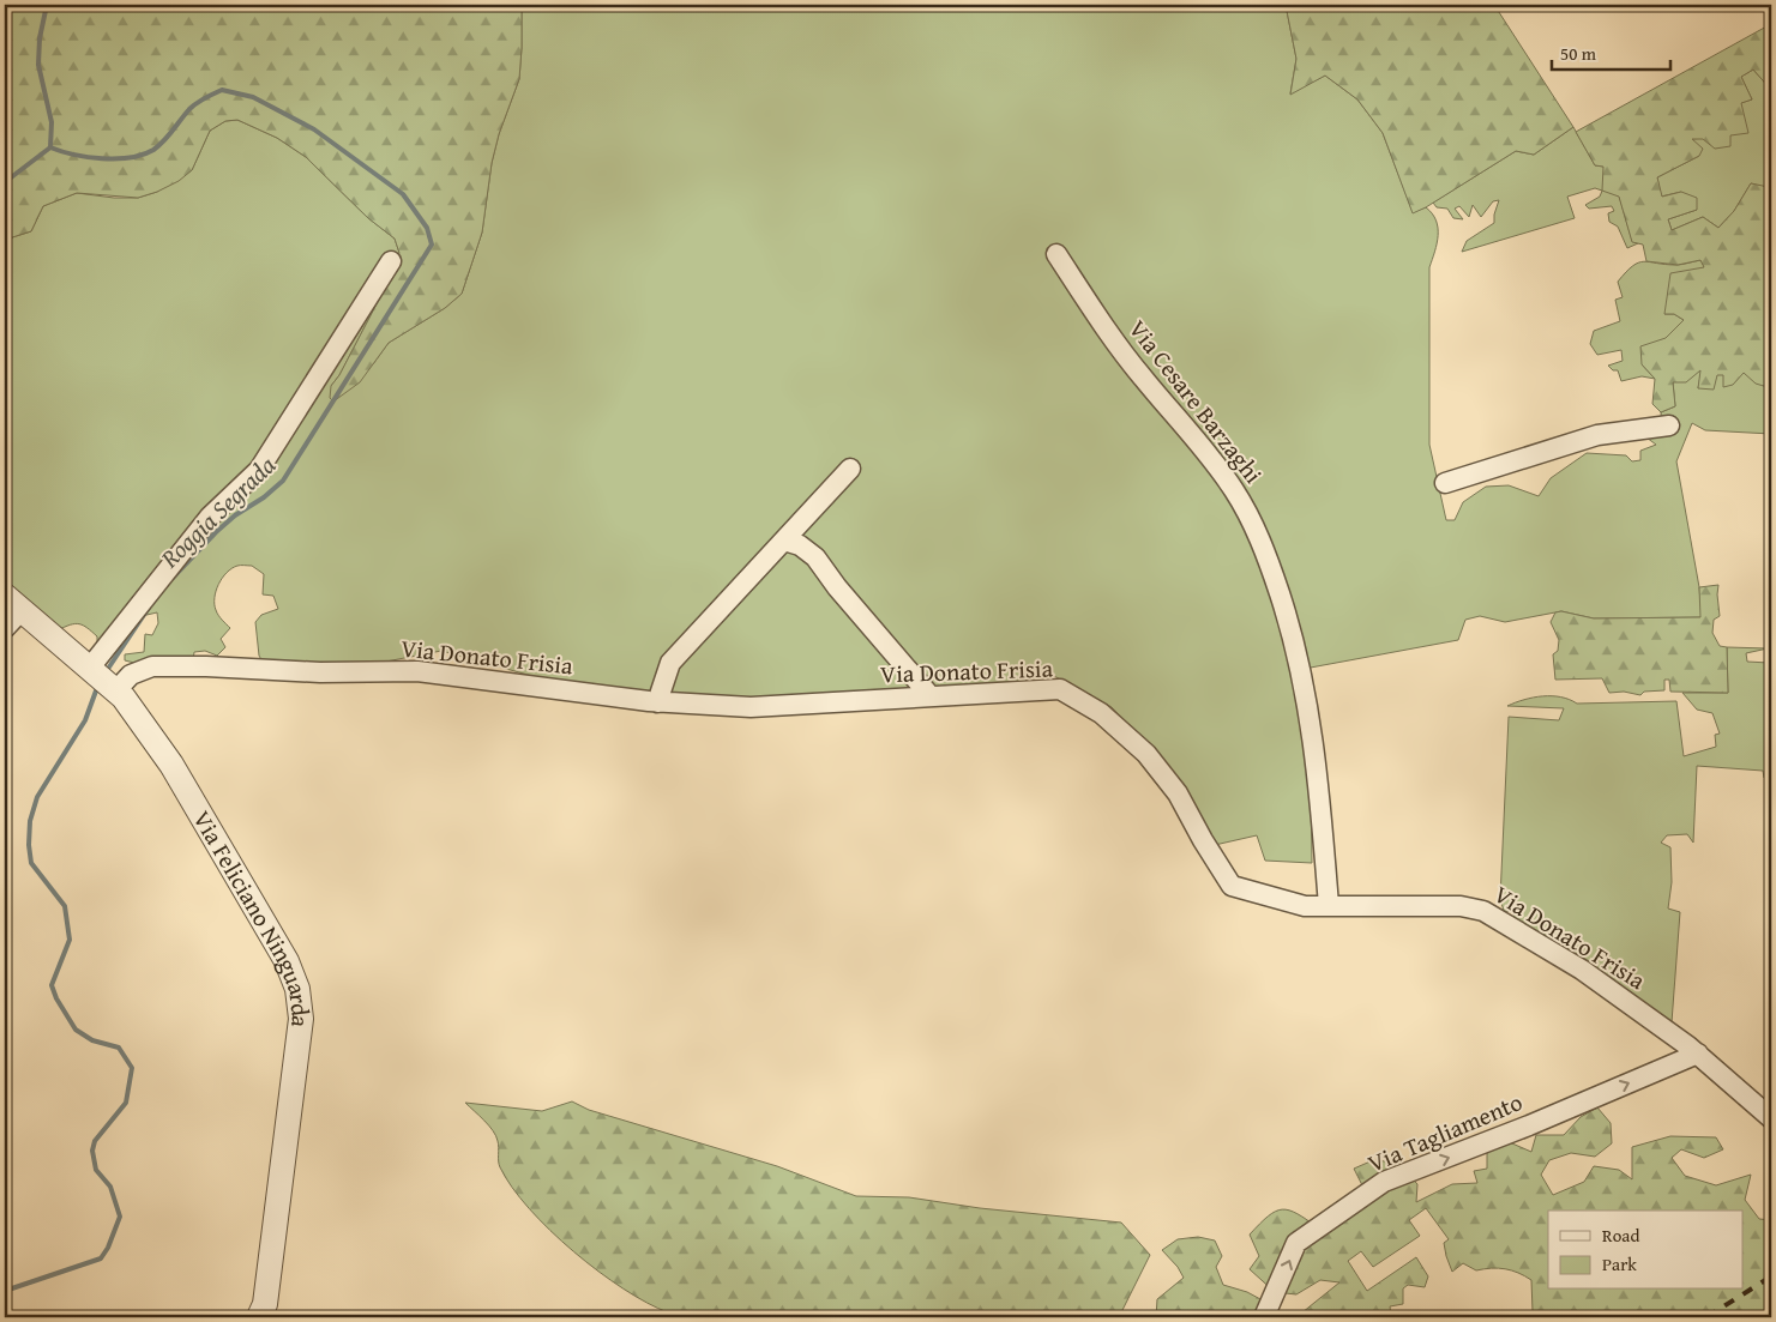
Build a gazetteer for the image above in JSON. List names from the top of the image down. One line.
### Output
{"streets":{"street":["Via Cesare Barzaghi","Via Donato Frisia","Via Feliciano Ninguarda","Via Tagliamento"]},"crossings":[["Via Cesare Barzaghi","Via Donato Frisia"],["Via Donato Frisia","Via Feliciano Ninguarda"],["Via Donato Frisia","Via Tagliamento"]],"one_way":["Via Tagliamento"],"water":["Roggia Segrada"],"legend":["Road","Park"],"scale_bar":"50 m"}
